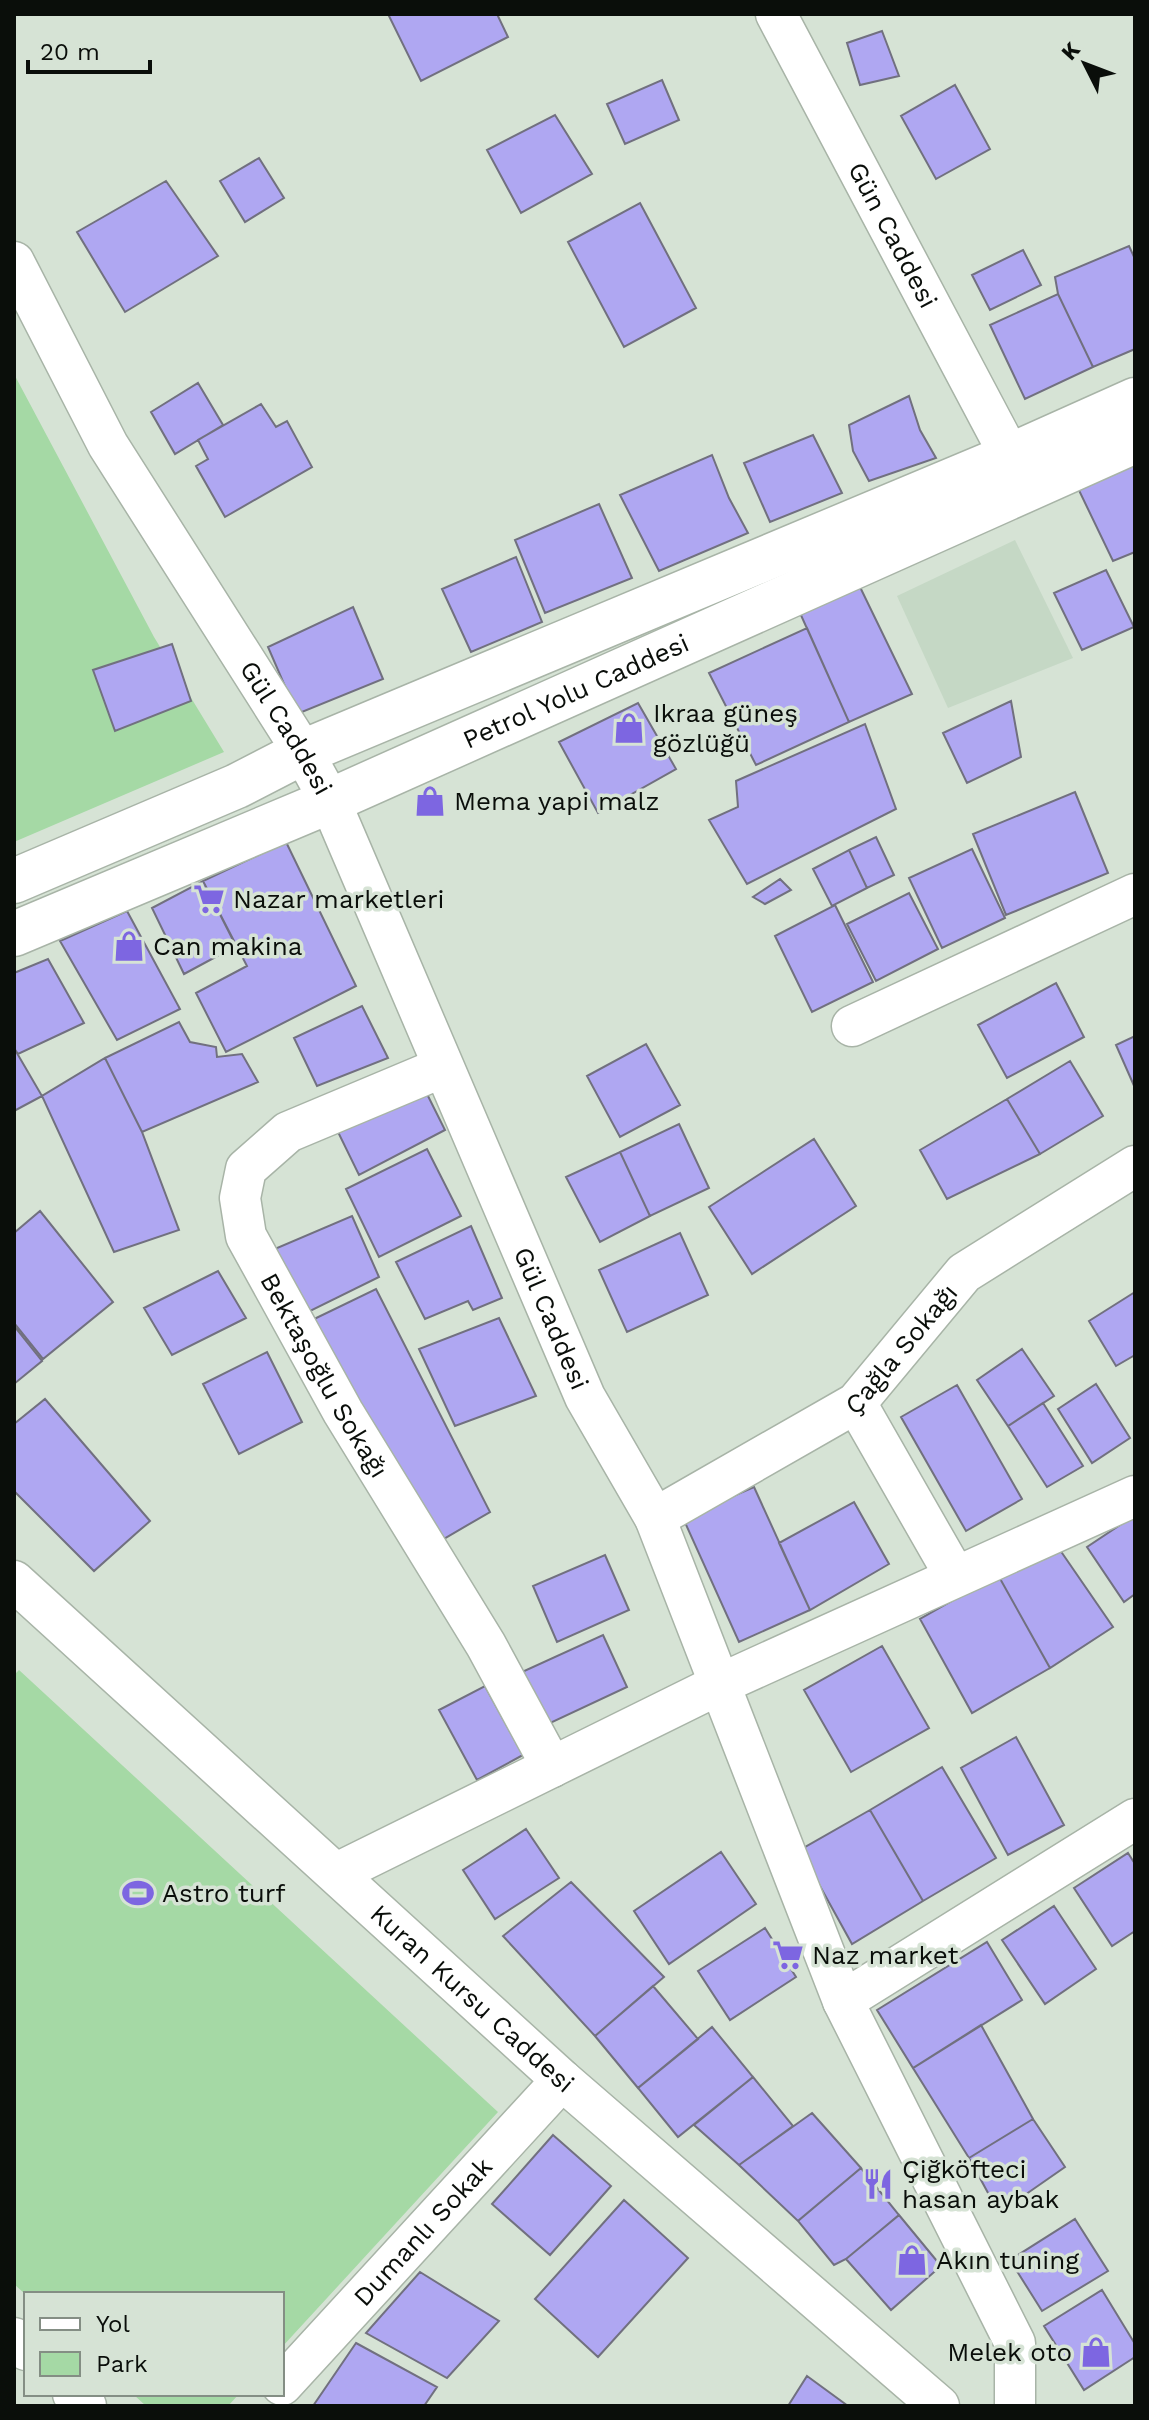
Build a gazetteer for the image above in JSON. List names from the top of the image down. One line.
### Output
{"streets":{"main road":["Petrol Yolu Caddesi"],"street":["Gün Caddesi","Gül Caddesi","Çağla Sokağı","Bektaşoğlu Sokağı","Kuran Kursu Caddesi","Dumanlı Sokak"]},"crossings":[["Gün Caddesi","Petrol Yolu Caddesi"],["Petrol Yolu Caddesi","Gül Caddesi"],["Gül Caddesi","Çağla Sokağı"],["Gül Caddesi","Bektaşoğlu Sokağı"],["Kuran Kursu Caddesi","Dumanlı Sokak"]],"places":{"shop":["Ikraa güneş gözlüğü","Mema yapi malz","Can makina","Akın tuning","Melek oto"],"supermarket":["Nazar marketleri","Naz market"],"sports":["Astro turf"],"restaurant":["Çiğköfteci hasan aybak"]},"legend":["Yol","Park"],"scale_bar":"20 m","north":"top left"}
